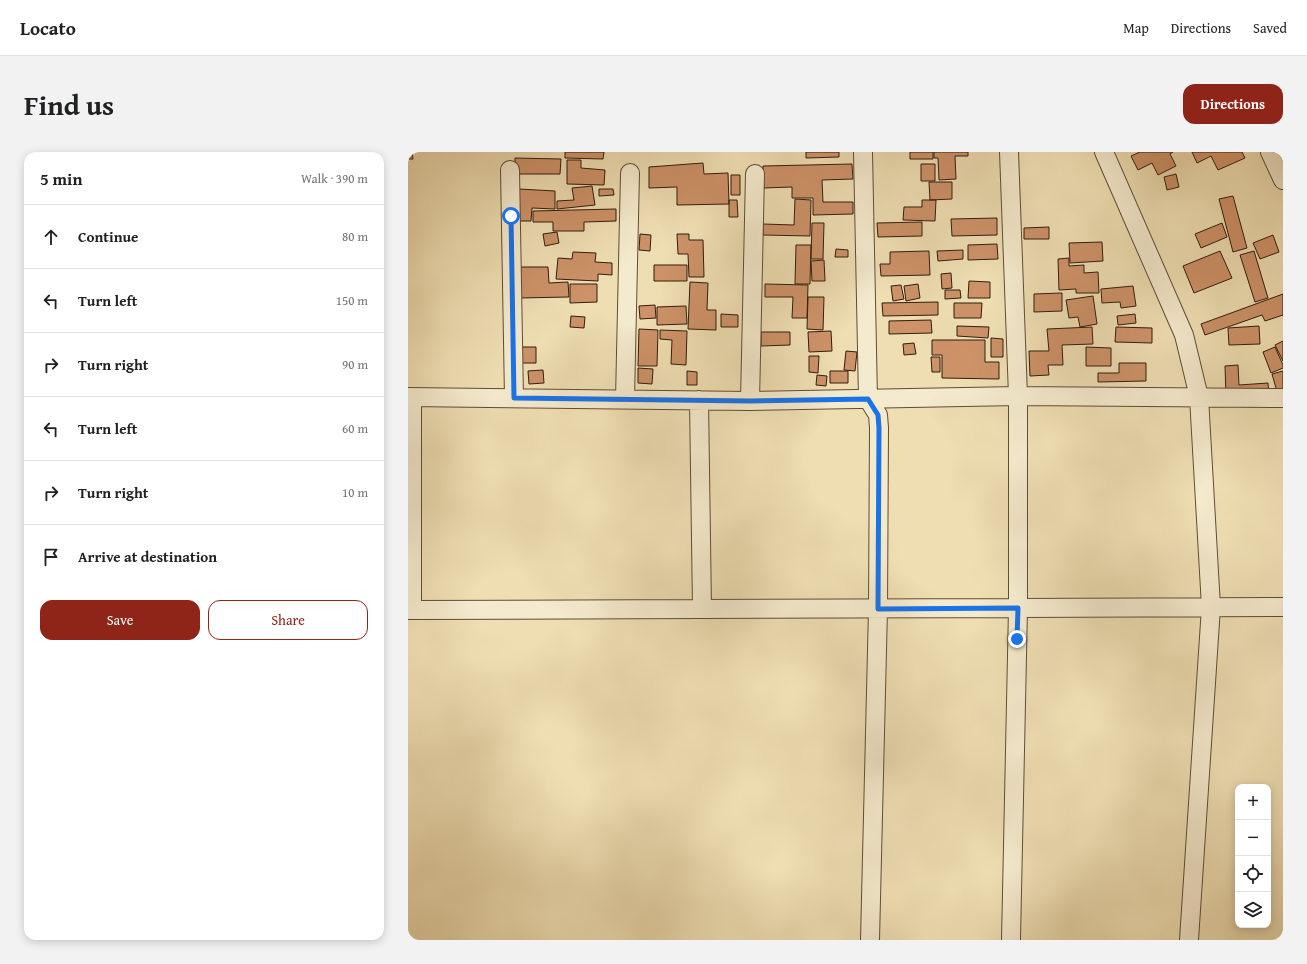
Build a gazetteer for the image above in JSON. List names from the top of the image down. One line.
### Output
{"page":{"header":"Locato","nav":["Map","Directions","Saved"],"title":"Find us","buttons":["Directions",["Save","Share"]],"heading":["5 min","Walk · 390 m"],"list":[["Continue","80 m"],["Turn left","150 m"],["Turn right","90 m"],["Turn left","60 m"],["Turn right","10 m"],"Arrive at destination"],"map_buttons":["+","−"]}}
